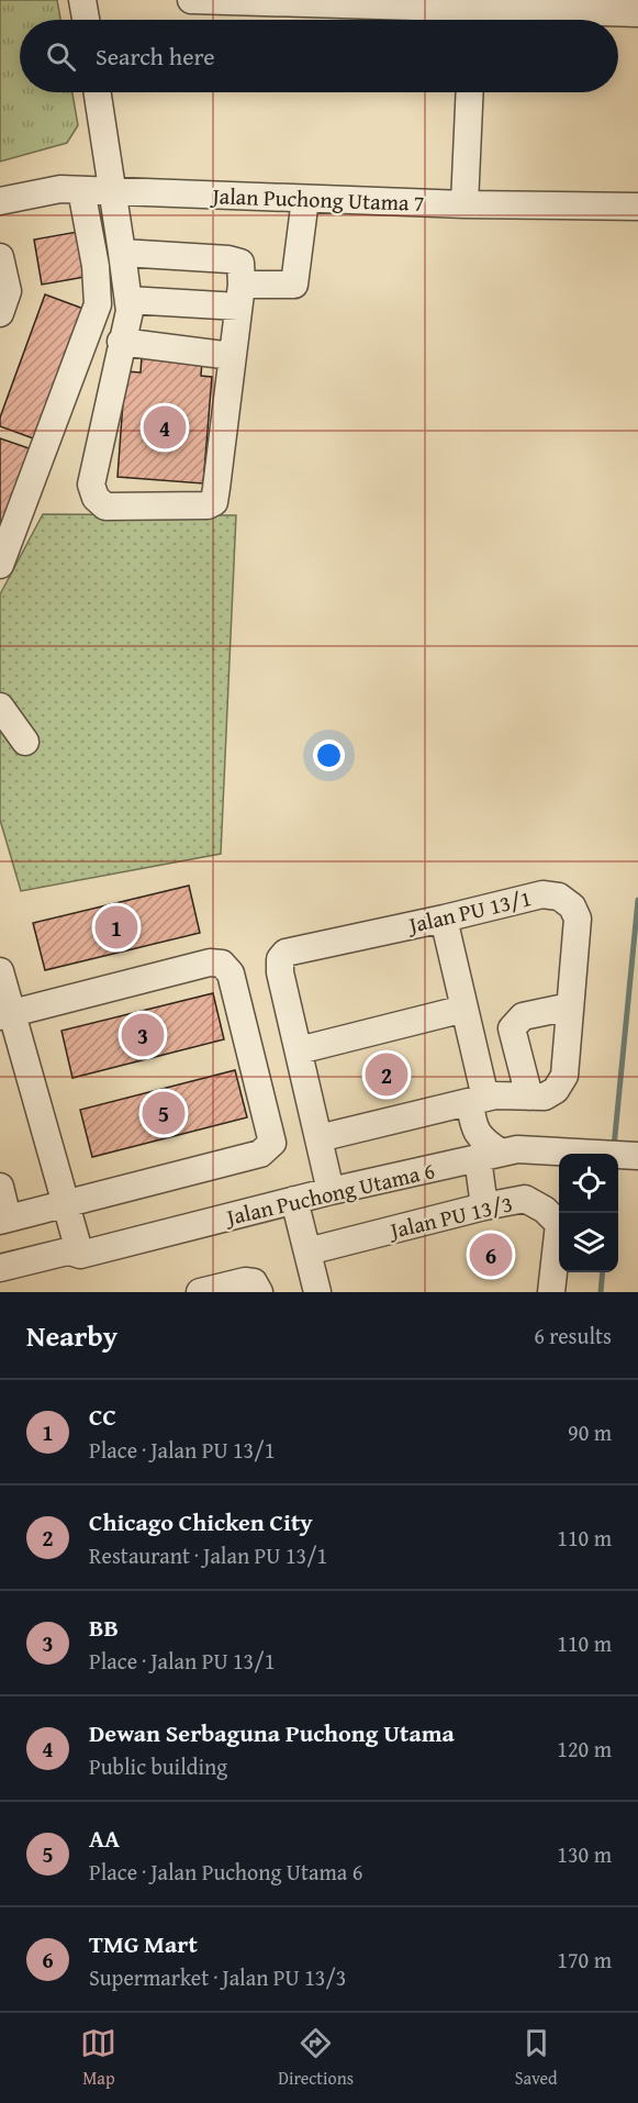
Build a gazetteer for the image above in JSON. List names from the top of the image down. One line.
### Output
{"streets":{"street":["Jalan Puchong Utama 7","Jalan PU 13/1","Jalan Puchong Utama 6","Jalan PU 13/3"]},"crossings":[["Jalan PU 13/1","Jalan Puchong Utama 6"]],"page":{"search":"Search here","pins":["4","1","3","2","5","6"],"heading":["Nearby","6 results"],"list":[{"mark":"1","name":"CC","note":"Place · Jalan PU 13/1","value":"90 m"},{"mark":"2","name":"Chicago Chicken City","note":"Restaurant · Jalan PU 13/1","value":"110 m"},{"mark":"3","name":"BB","note":"Place · Jalan PU 13/1","value":"110 m"},{"mark":"4","name":"Dewan Serbaguna Puchong Utama","note":"Public building","value":"120 m"},{"mark":"5","name":"AA","note":"Place · Jalan Puchong Utama 6","value":"130 m"},{"mark":"6","name":"TMG Mart","note":"Supermarket · Jalan PU 13/3","value":"170 m"}],"nav":["Map","Directions","Saved"]}}
